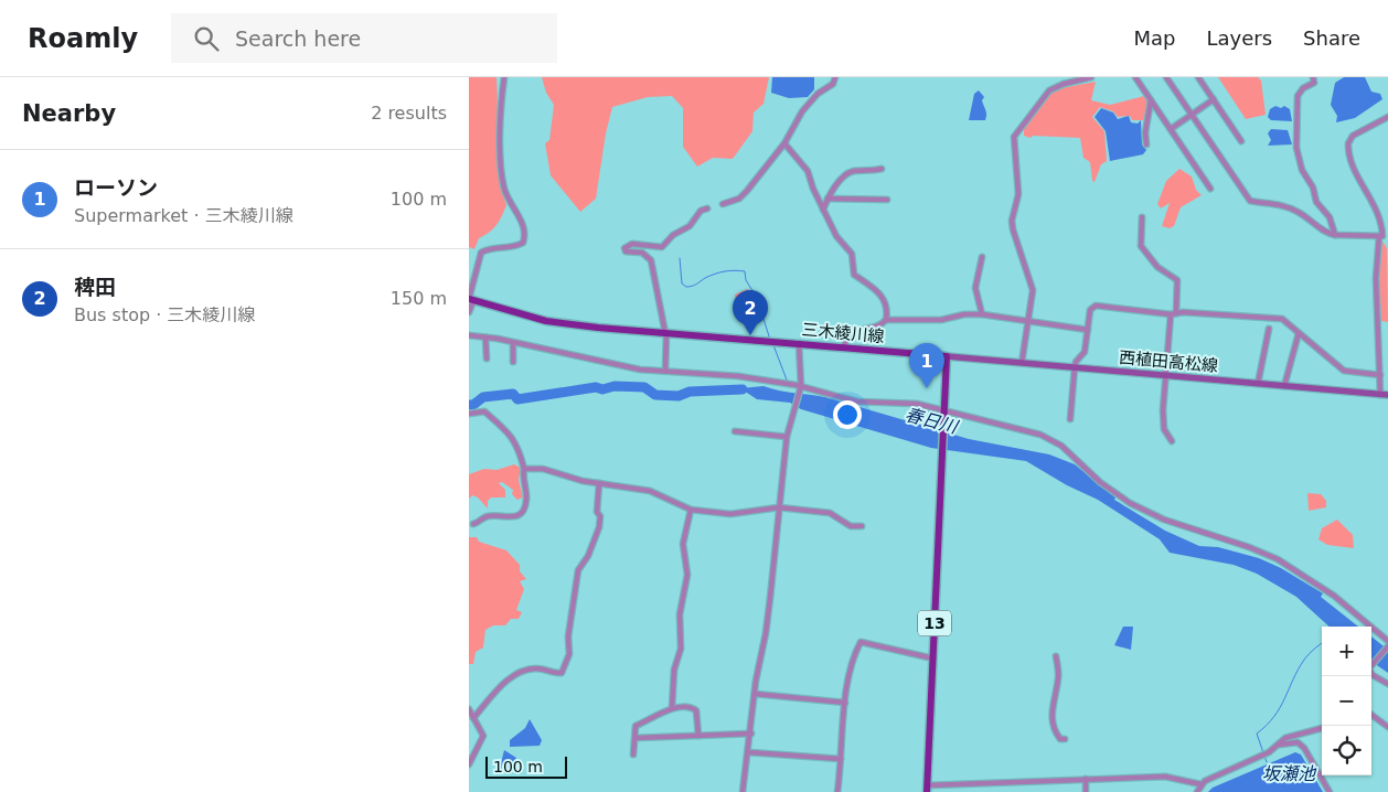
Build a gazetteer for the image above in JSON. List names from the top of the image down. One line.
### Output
{"streets":{"main road":["三木綾川線","西植田高松線","13"]},"crossings":[["三木綾川線","西植田高松線"],["三木綾川線","13"],["西植田高松線","13"]],"water":["春日川","坂瀬池"],"scale_bar":"100 m","page":{"header":"Roamly","search":"Search here","nav":["Map","Layers","Share"],"heading":["Nearby","2 results"],"list":[{"mark":"1","name":"ローソン","note":"Supermarket · 三木綾川線","value":"100 m"},{"mark":"2","name":"稗田","note":"Bus stop · 三木綾川線","value":"150 m"}],"pins":["2","1"],"map_buttons":["+","−"],"scale":"100 m"}}
